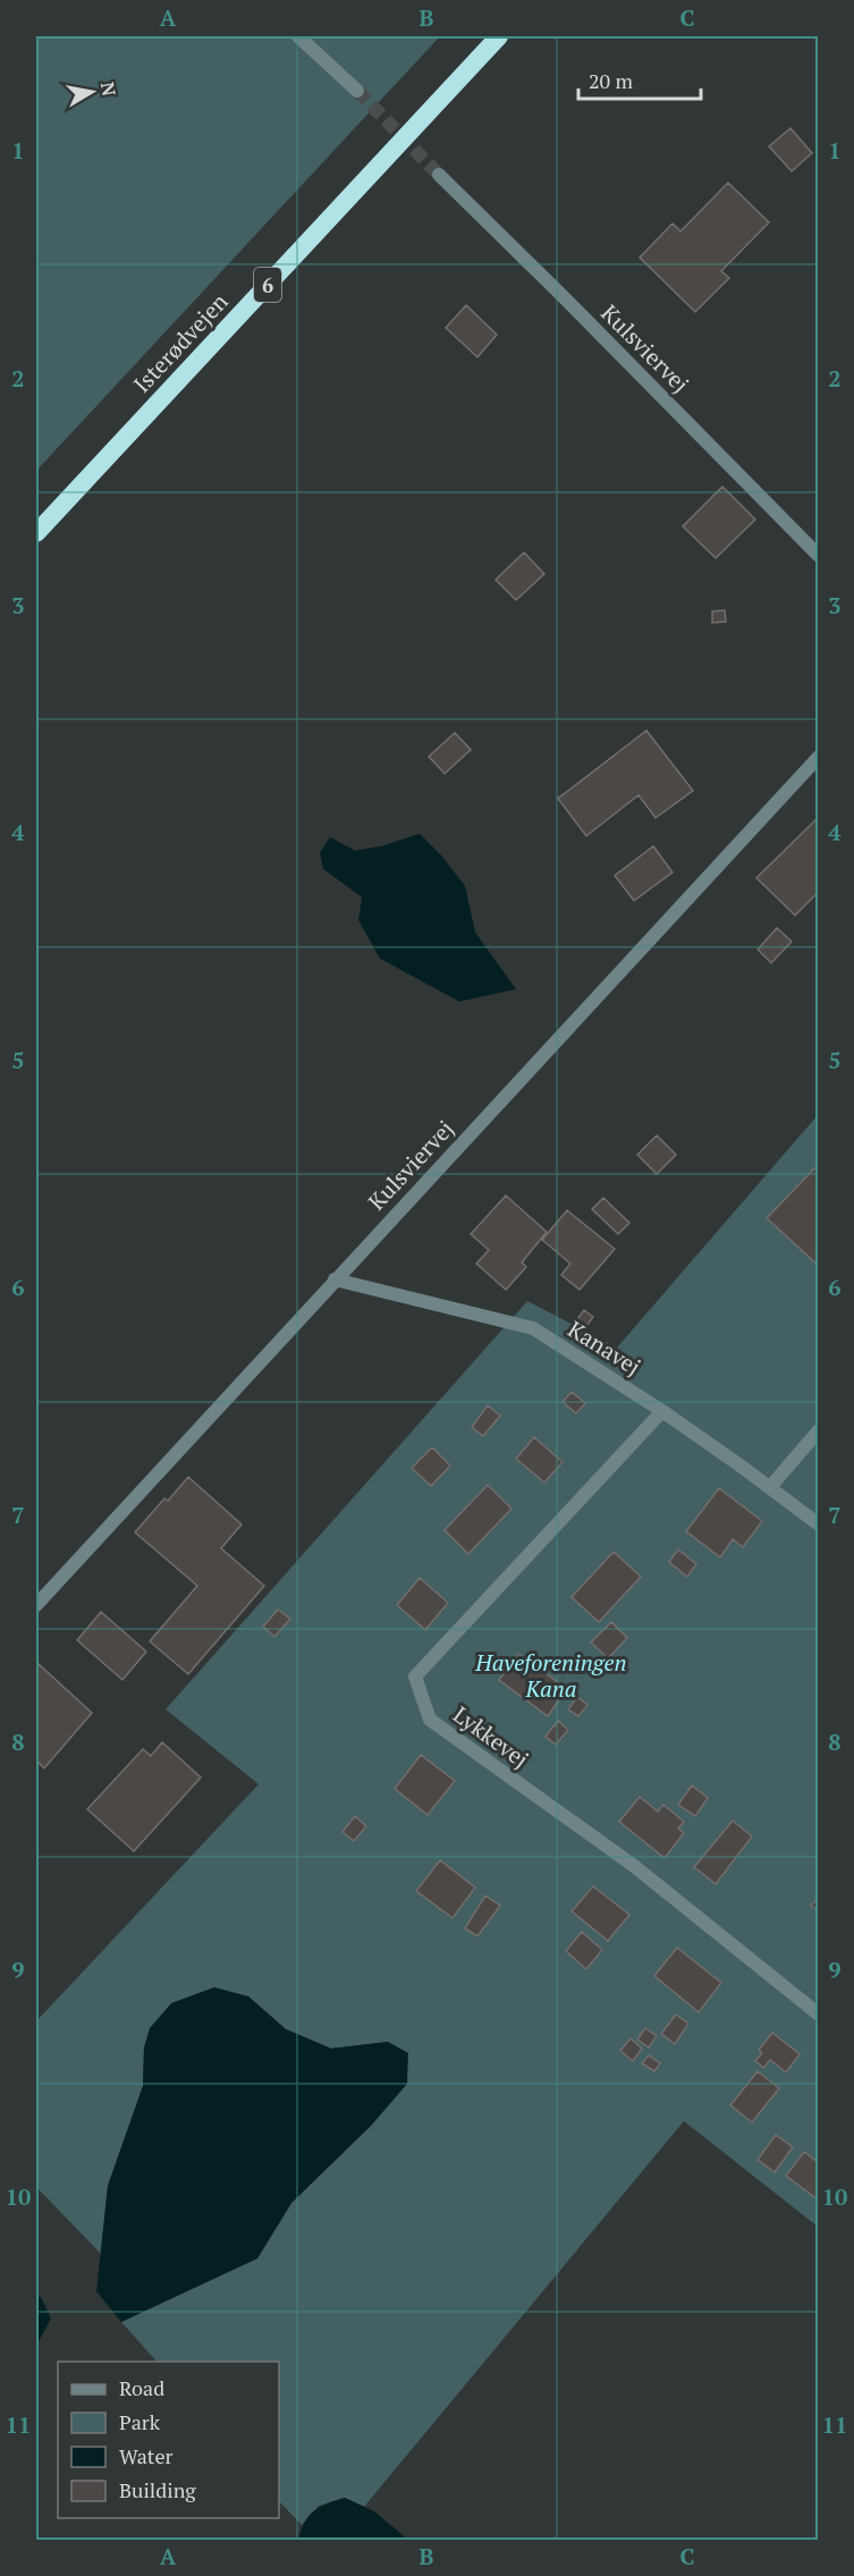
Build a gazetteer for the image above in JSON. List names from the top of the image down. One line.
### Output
{"streets":{"highway":["6","Isterødvejen"],"street":["Kulsviervej","Kanavej","Lykkevej"]},"crossings":[["Kulsviervej","Kanavej"],["Kanavej","Lykkevej"]],"parks":["Haveforeningen Kana"],"legend":["Road","Park","Water","Building"],"scale_bar":"20 m","north":"right","grid":{"columns":["A","B","C"],"rows":["1","2","3","4","5","6","7","8","9","10","11"]}}
